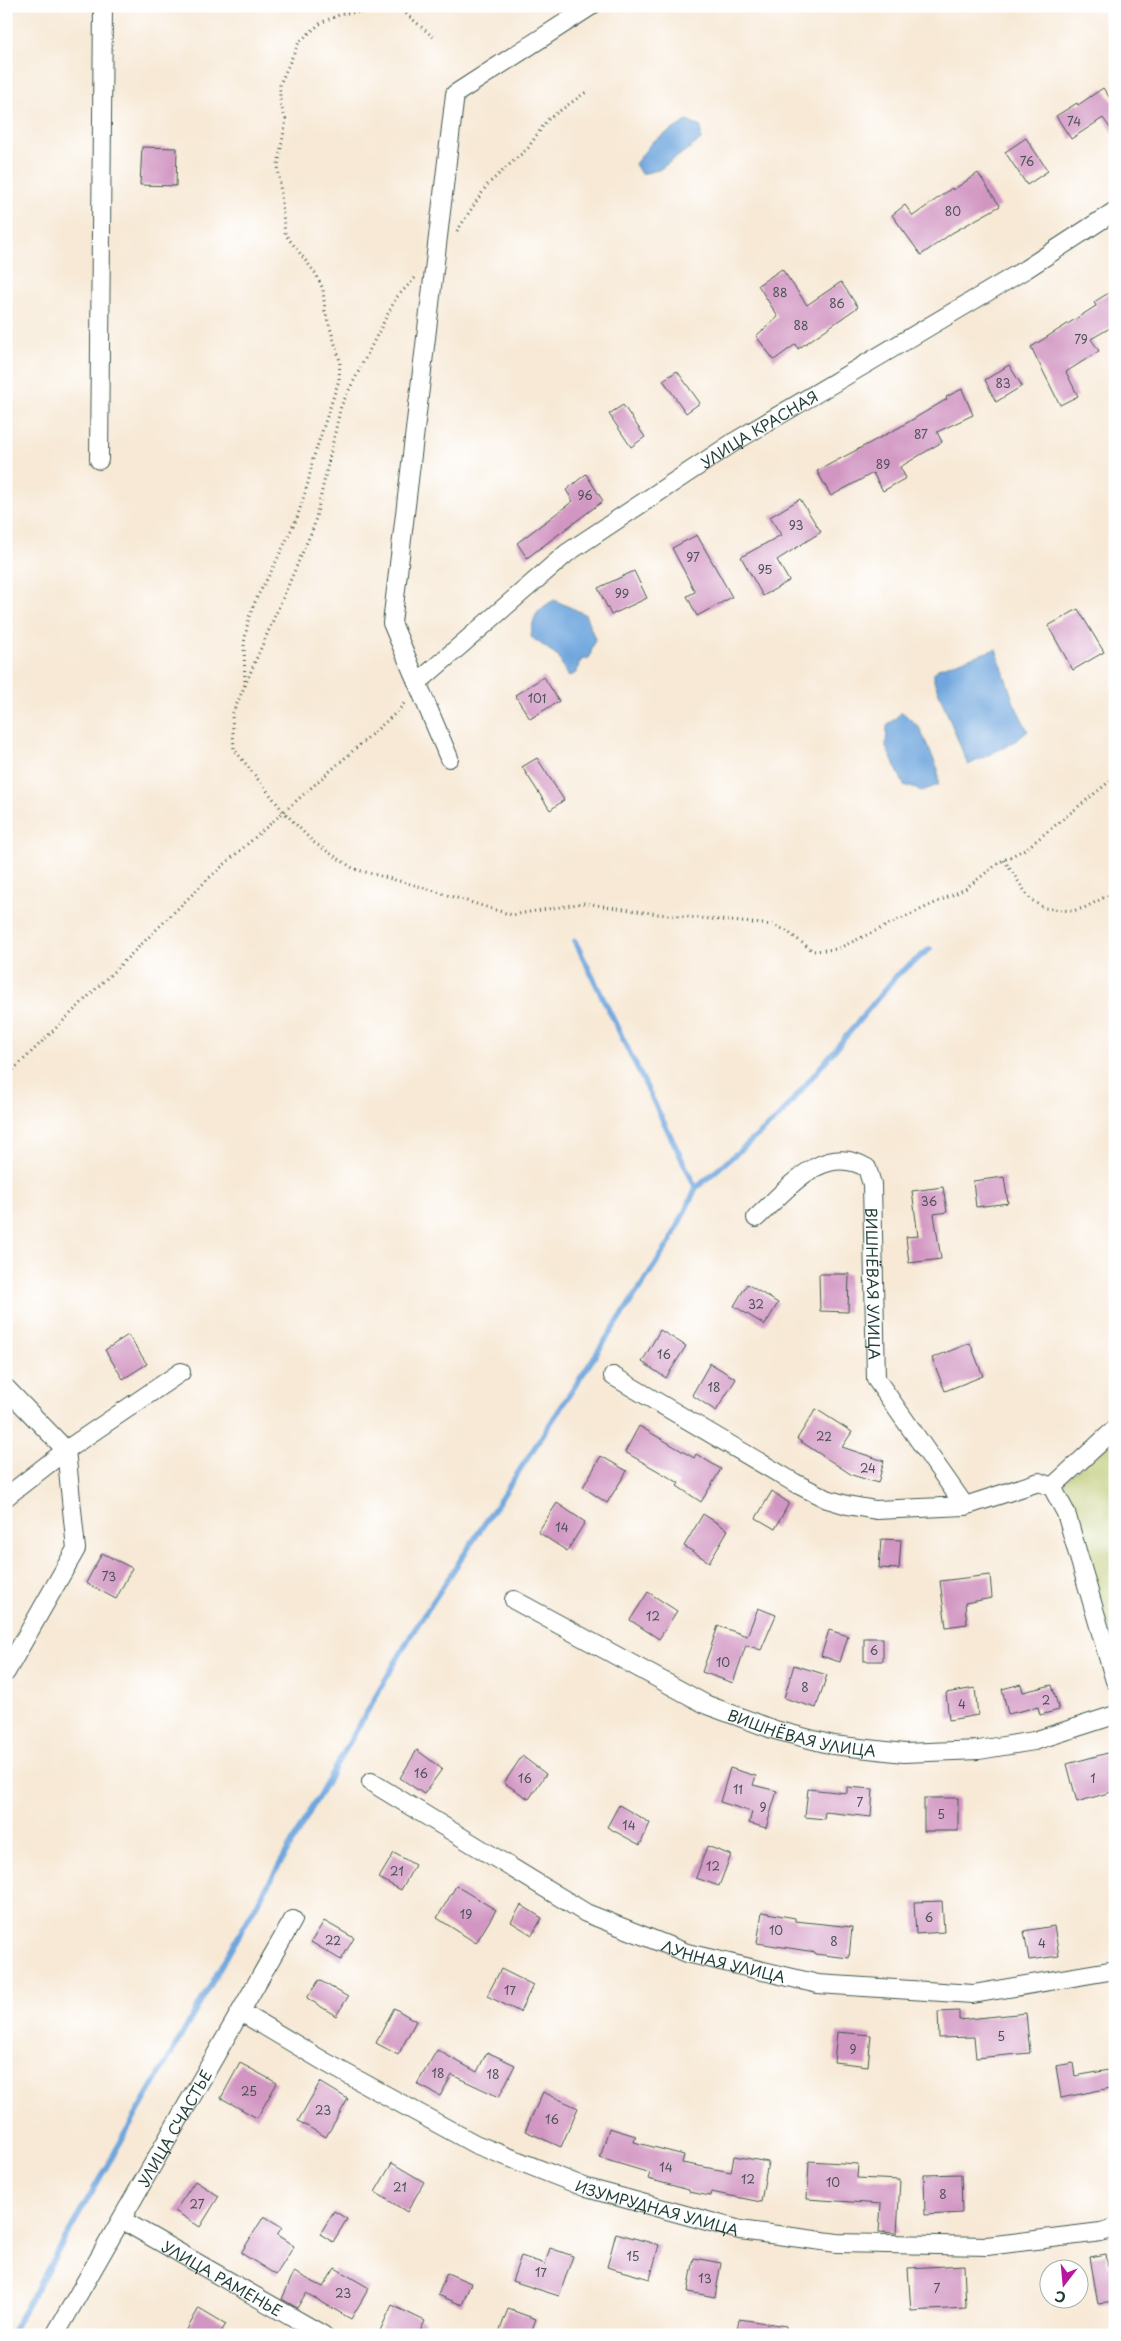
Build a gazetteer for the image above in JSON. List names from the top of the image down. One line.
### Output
{"streets":{"street":["УЛИЦА КРАСНАЯ","ВИШНЁВАЯ УЛИЦА","ЛУННАЯ УЛИЦА","УЛИЦА СЧАСТЬЕ","ИЗУМРУДНАЯ УЛИЦА","УЛИЦА РАМЕНЬЕ"]},"crossings":[["УЛИЦА СЧАСТЬЕ","ИЗУМРУДНАЯ УЛИЦА"],["УЛИЦА СЧАСТЬЕ","УЛИЦА РАМЕНЬЕ"]],"house_numbers":["74","76","80","88","86","88","79","83","87","89","96","93","97","95","99","101","36","32","16","18","22","24","14","73","12","6","10","8","2","4","16","16","1","11","7","9","5","14","12","21","19","6","10","22","8","4","17","5","9","18","18","25","23","16","14","12","10","21","8","27","15","17","13","7","23"],"north":"bottom"}
